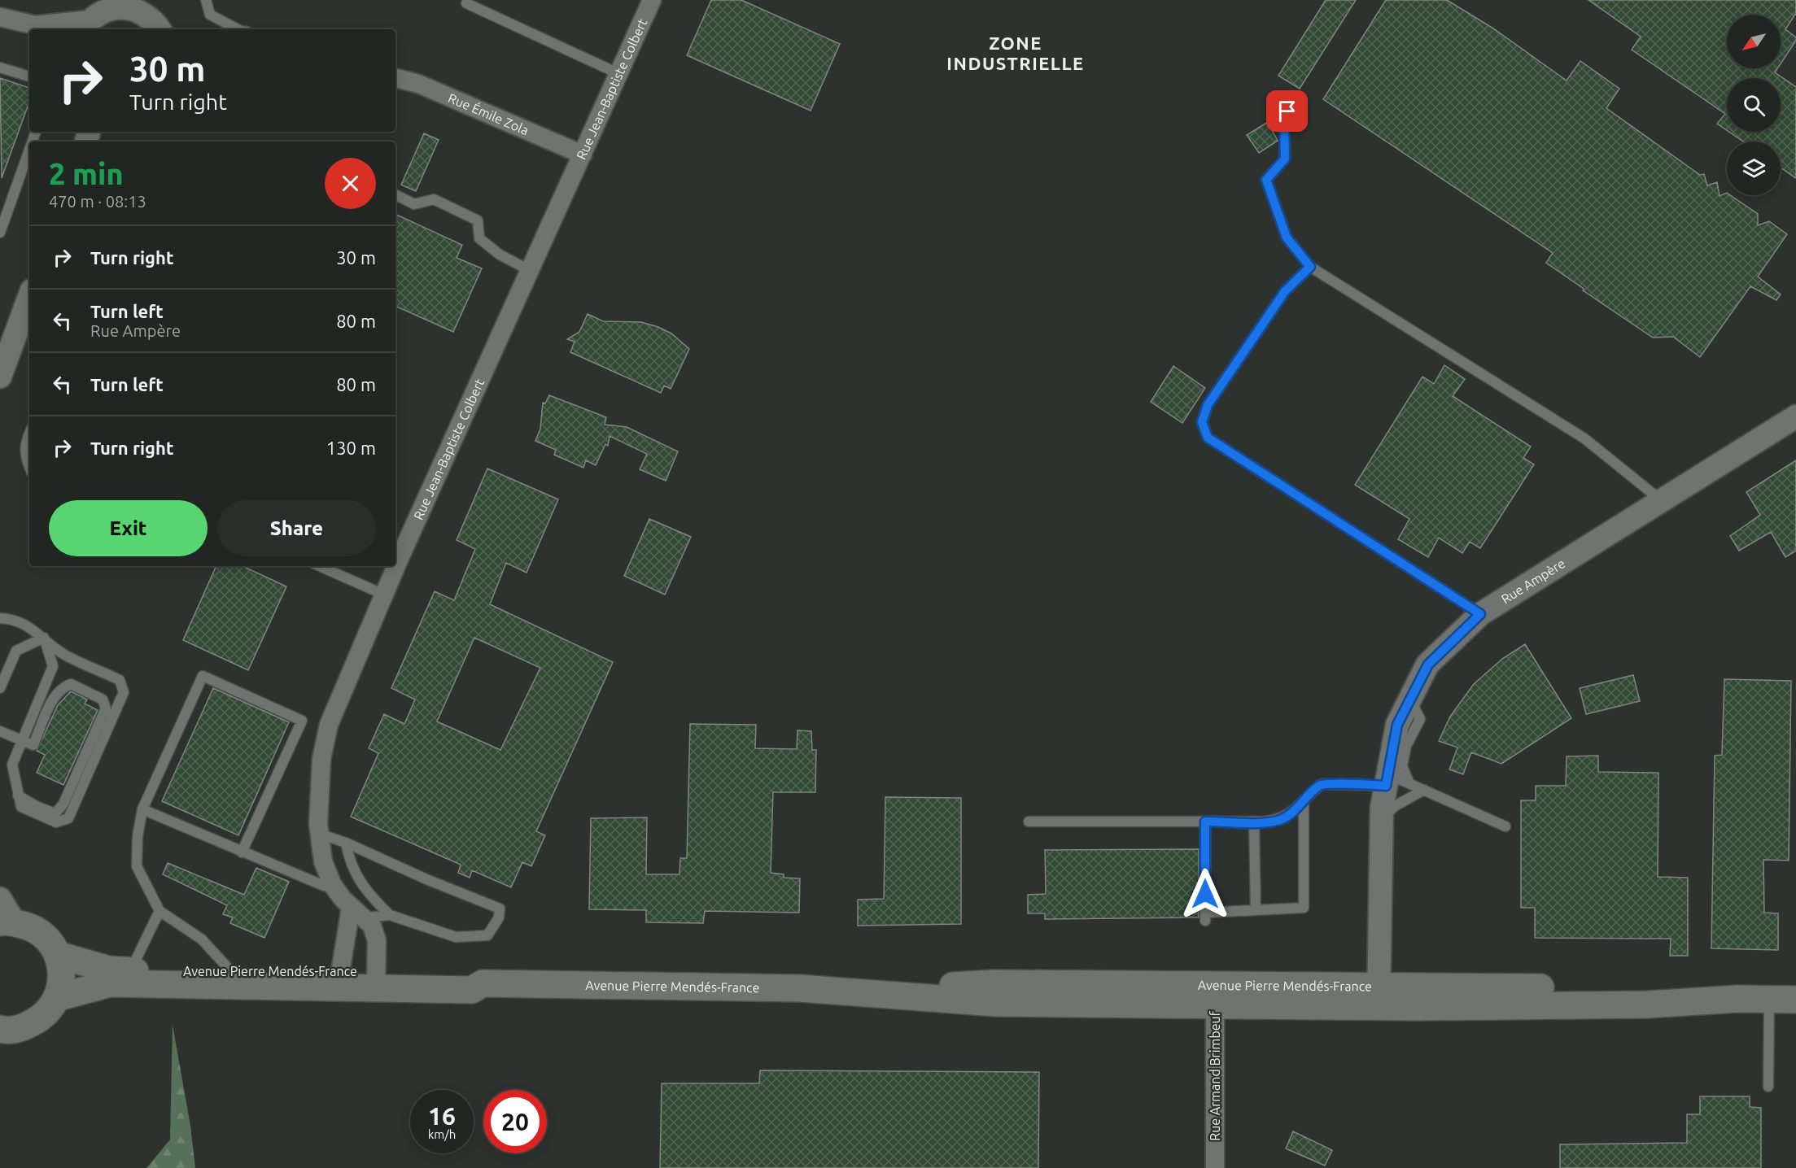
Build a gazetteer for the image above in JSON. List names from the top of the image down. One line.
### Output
{"streets":{"main road":["Avenue Pierre Mendés-France"],"street":["Rue Jean-Baptiste Colbert","Rue Émile Zola","Rue Ampère","Rue Armand Brimbeuf"]},"crossings":[["Rue Jean-Baptiste Colbert","Rue Émile Zola"],["Rue Jean-Baptiste Colbert","Avenue Pierre Mendés-France"],["Rue Ampère","Avenue Pierre Mendés-France"],["Avenue Pierre Mendés-France","Rue Armand Brimbeuf"]],"districts":["ZONE INDUSTRIELLE"],"north":"bottom left","page":{"turn":["30 m","Turn right"],"heading":["2 min","470 m · 08:13"],"list":[{"name":"Turn right","value":"30 m"},{"name":"Turn left","note":"Rue Ampère","value":"80 m"},{"name":"Turn left","value":"80 m"},{"name":"Turn right","value":"130 m"}],"buttons":["Exit","Share"],"speed":"16 km/h","limit":"20"}}
